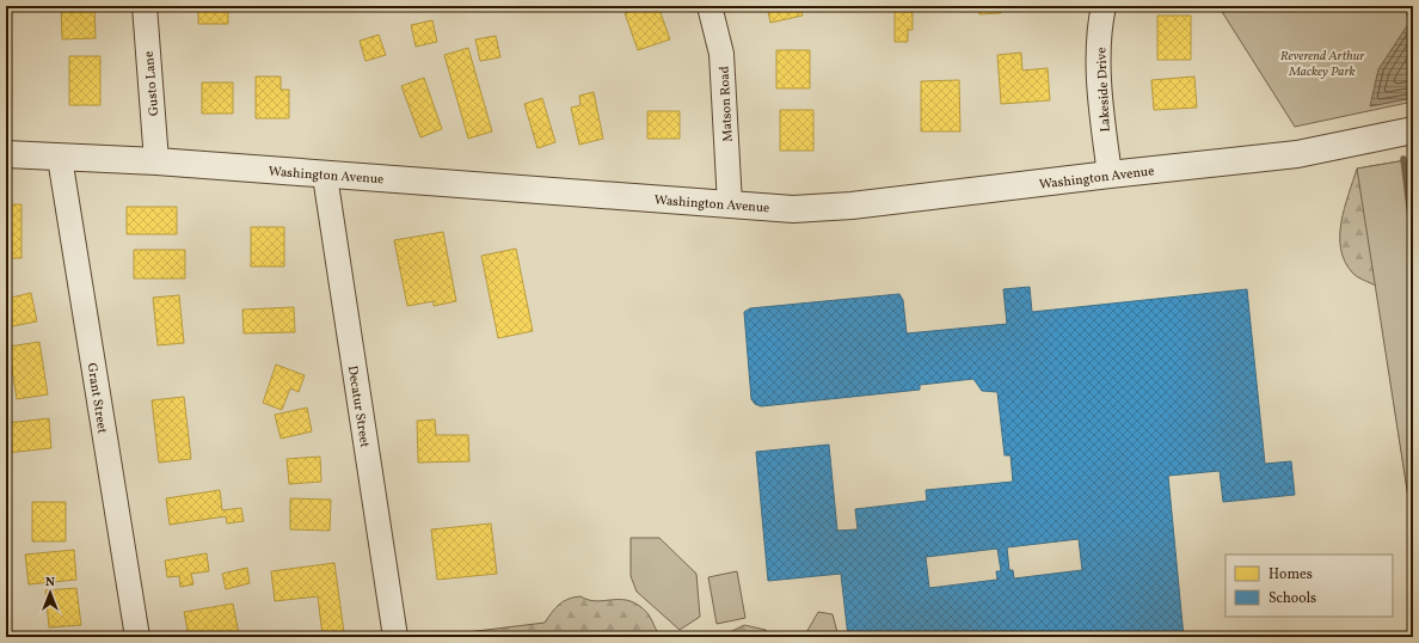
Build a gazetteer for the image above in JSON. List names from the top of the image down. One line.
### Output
{"streets":{"street":["Gusto Lane","Lakeside Drive","Matson Road","Washington Avenue","Grant Street","Decatur Street"]},"crossings":[["Gusto Lane","Washington Avenue"],["Lakeside Drive","Washington Avenue"],["Matson Road","Washington Avenue"],["Washington Avenue","Grant Street"],["Washington Avenue","Decatur Street"]],"parks":["Reverend Arthur Mackey Park"],"legend":["Homes","Schools"],"north":"top"}
